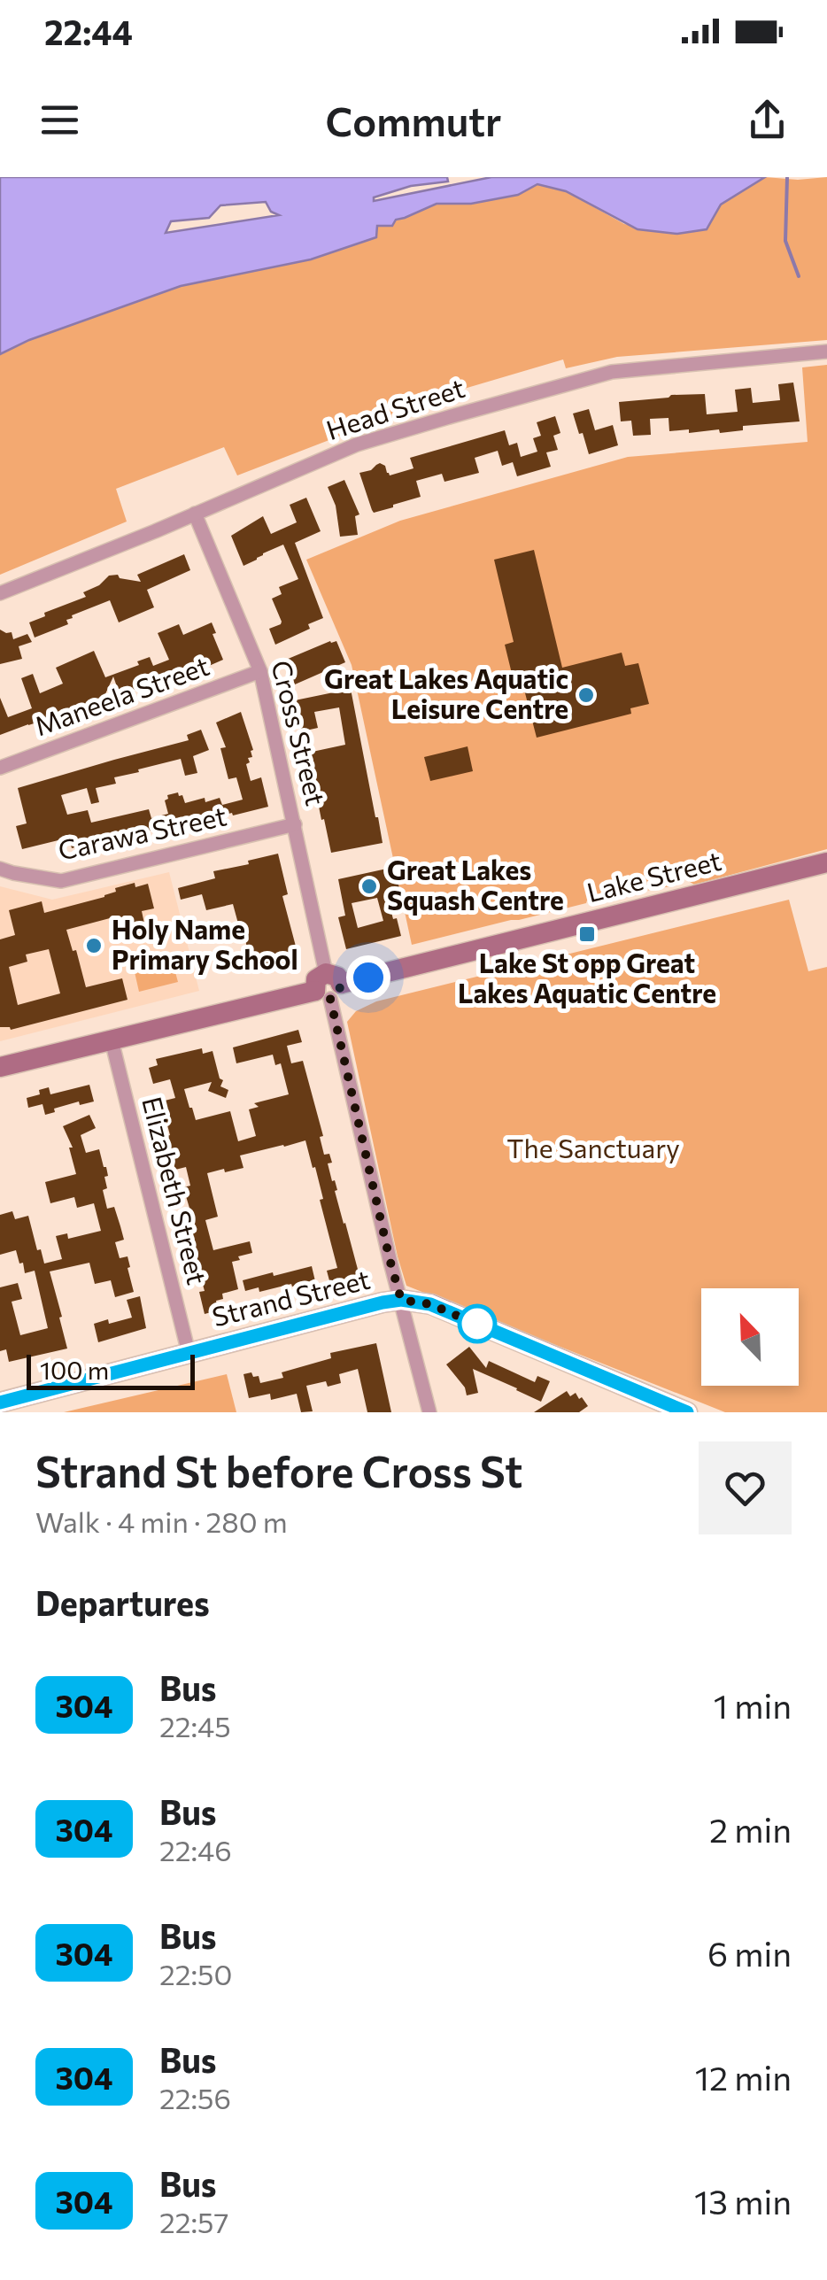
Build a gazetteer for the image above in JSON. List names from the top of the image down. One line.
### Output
{"streets":{"street":["Head Street","Maneela Street","Cross Street","Carawa Street","Lake Street","Elizabeth Street","Strand Street"]},"crossings":[["Head Street","Cross Street"],["Maneela Street","Cross Street"],["Cross Street","Carawa Street"],["Cross Street","Lake Street"],["Cross Street","Strand Street"],["Lake Street","Elizabeth Street"],["Elizabeth Street","Strand Street"]],"parks":["The Sanctuary"],"places":{"other":["Great Lakes Aquatic Leisure Centre","Great Lakes Squash Centre","Holy Name Primary School"],"transit":["Lake St opp Great Lakes Aquatic Centre"]},"lines":["bus line 304"],"scale_bar":"100 m","north":"top left","page":{"status":"22:44","header":"Commutr","scale":"100 m","heading":[["Strand St before Cross St","Walk · 4 min · 280 m"],"Departures"],"list":[{"mark":"304","name":"Bus","note":"22:45","value":"1 min"},{"mark":"304","name":"Bus","note":"22:46","value":"2 min"},{"mark":"304","name":"Bus","note":"22:50","value":"6 min"},{"mark":"304","name":"Bus","note":"22:56","value":"12 min"},{"mark":"304","name":"Bus","note":"22:57","value":"13 min"}]}}
